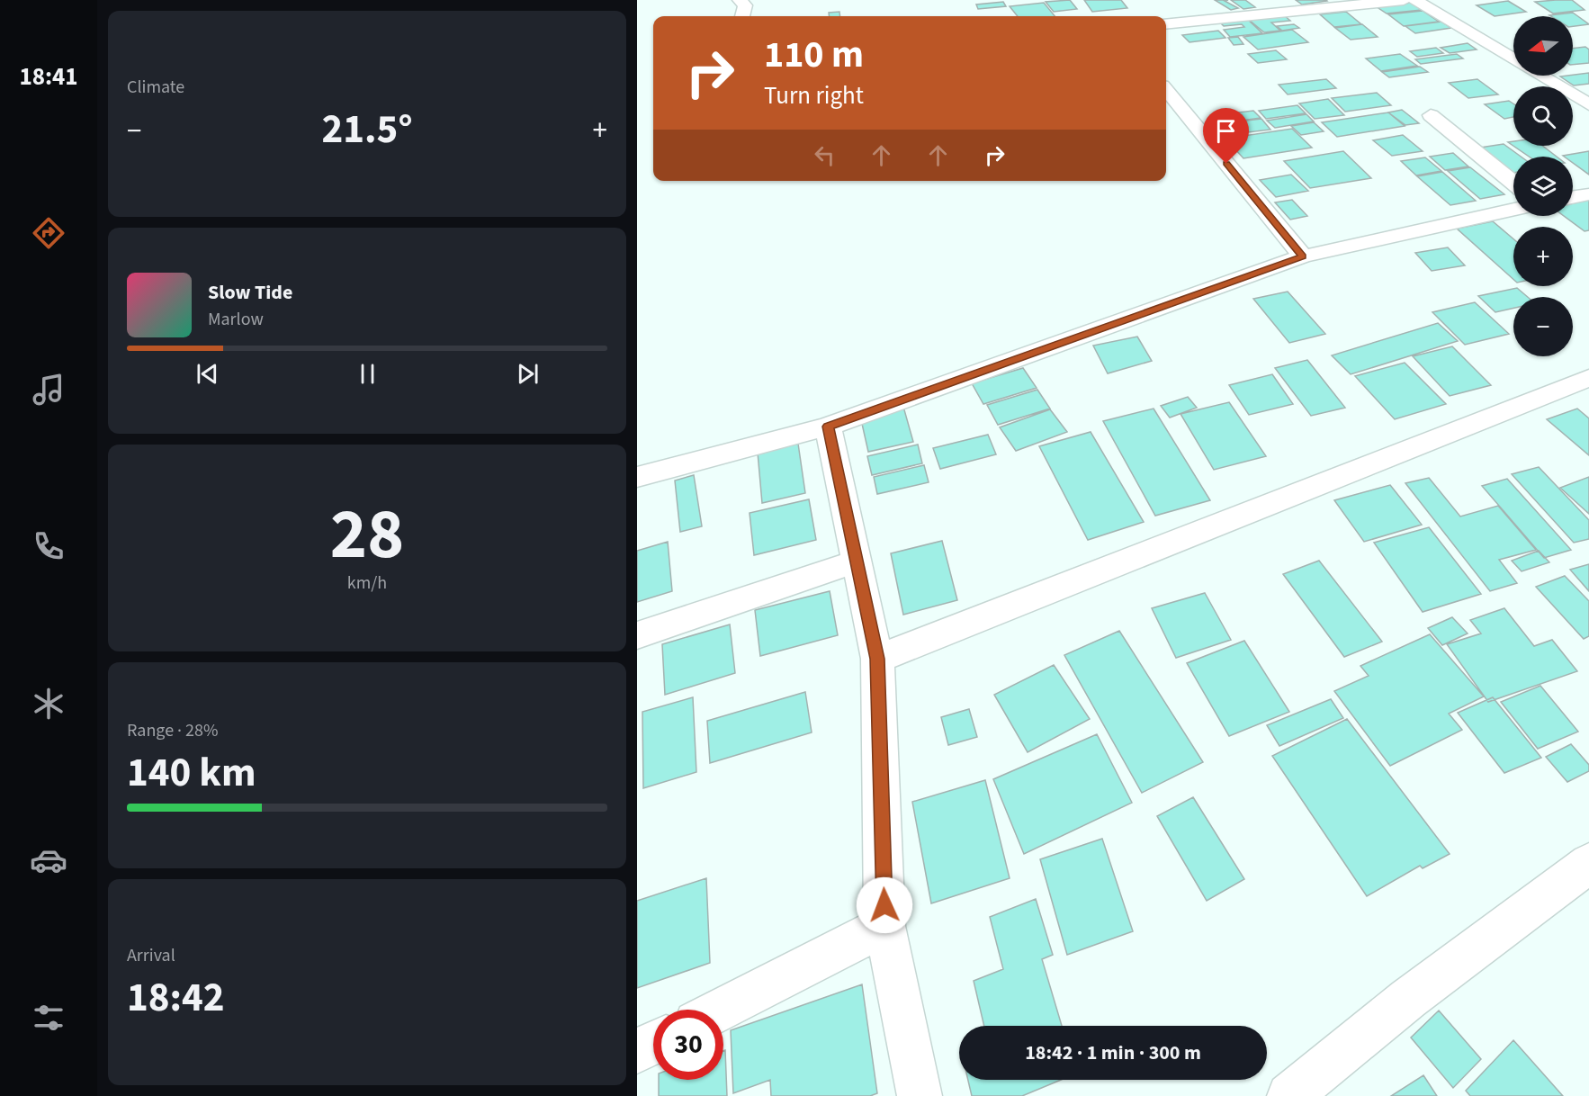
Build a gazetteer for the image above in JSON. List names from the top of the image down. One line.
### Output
{"north":"left","page":{"tabs":"18:41","tile":["Climate",["28","km/h"],["Range · 28%","140 km"],["Arrival","18:42"]],"map_buttons":["+","−"],"turn":["110 m","Turn right"],"heat":["−","21.5°","+"],"song":["Slow Tide","Marlow"],"limit":"30","trip":"18:42 · 1 min · 300 m"}}
